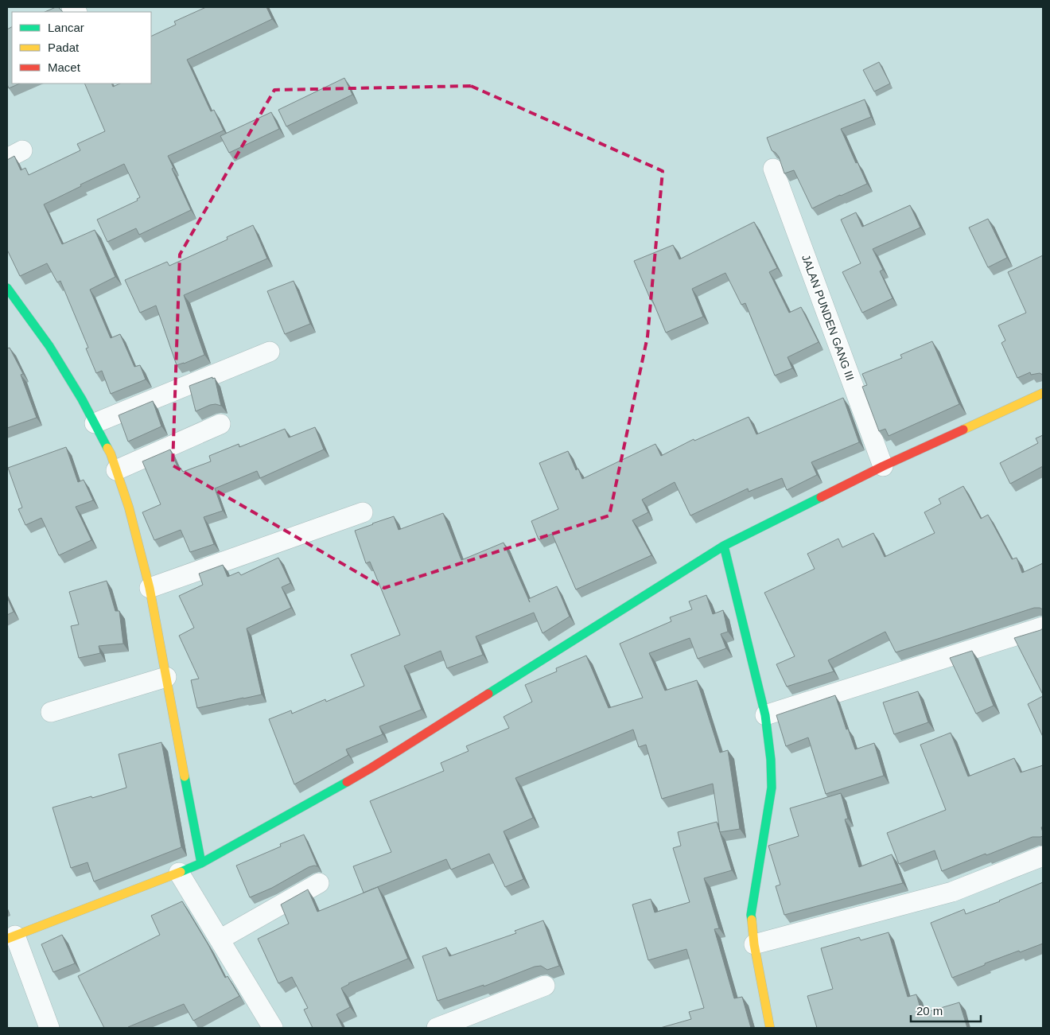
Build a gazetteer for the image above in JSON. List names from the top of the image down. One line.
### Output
{"streets":{"street":["JALAN PUNDEN GANG III"]},"legend":["Lancar","Padat","Macet"],"scale_bar":"20 m"}
